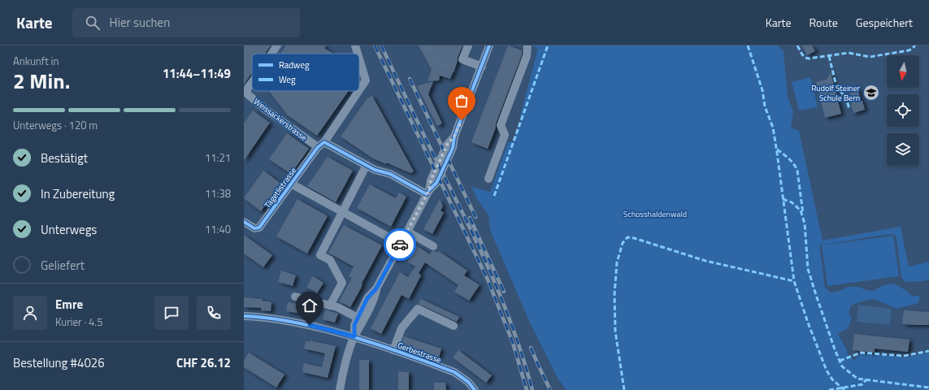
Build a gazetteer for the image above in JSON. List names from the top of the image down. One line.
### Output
{"streets":{"street":["Weissackerstrasse","Tägetlistrasse","Gerbestrasse"]},"crossings":[["Weissackerstrasse","Tägetlistrasse"]],"parks":["Schosshaldenwald"],"places":{"school or university":["Rudolf Steiner Schule Bern"]},"legend":["Radweg","Weg"],"north":"bottom","page":{"header":"Karte","search":"Hier suchen","nav":["Karte","Route","Gespeichert"],"heading":["2 Min.","Ankunft in","11:44–11:49"],"panel":["Emre","Kurier · 4.5","Bestellung #4026","CHF 26.12"],"bar":"Unterwegs · 120 m","list":[["Bestätigt","11:21"],["In Zubereitung","11:38"],["Unterwegs","11:40"],"Geliefert"]}}
